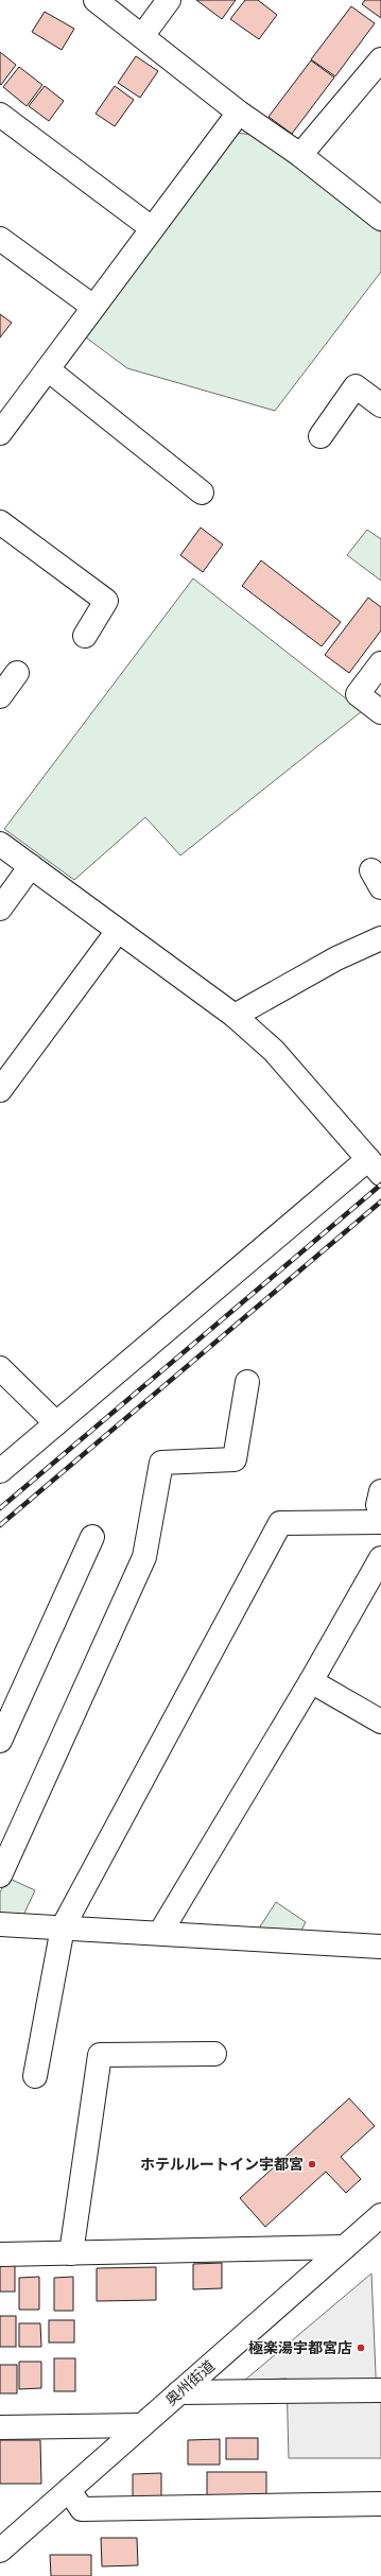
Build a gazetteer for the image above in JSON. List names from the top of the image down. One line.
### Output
{"streets":{"main road":["奥州街道"]},"places":["ホテルルートイン宇都宮","極楽湯宇都宮店"]}
